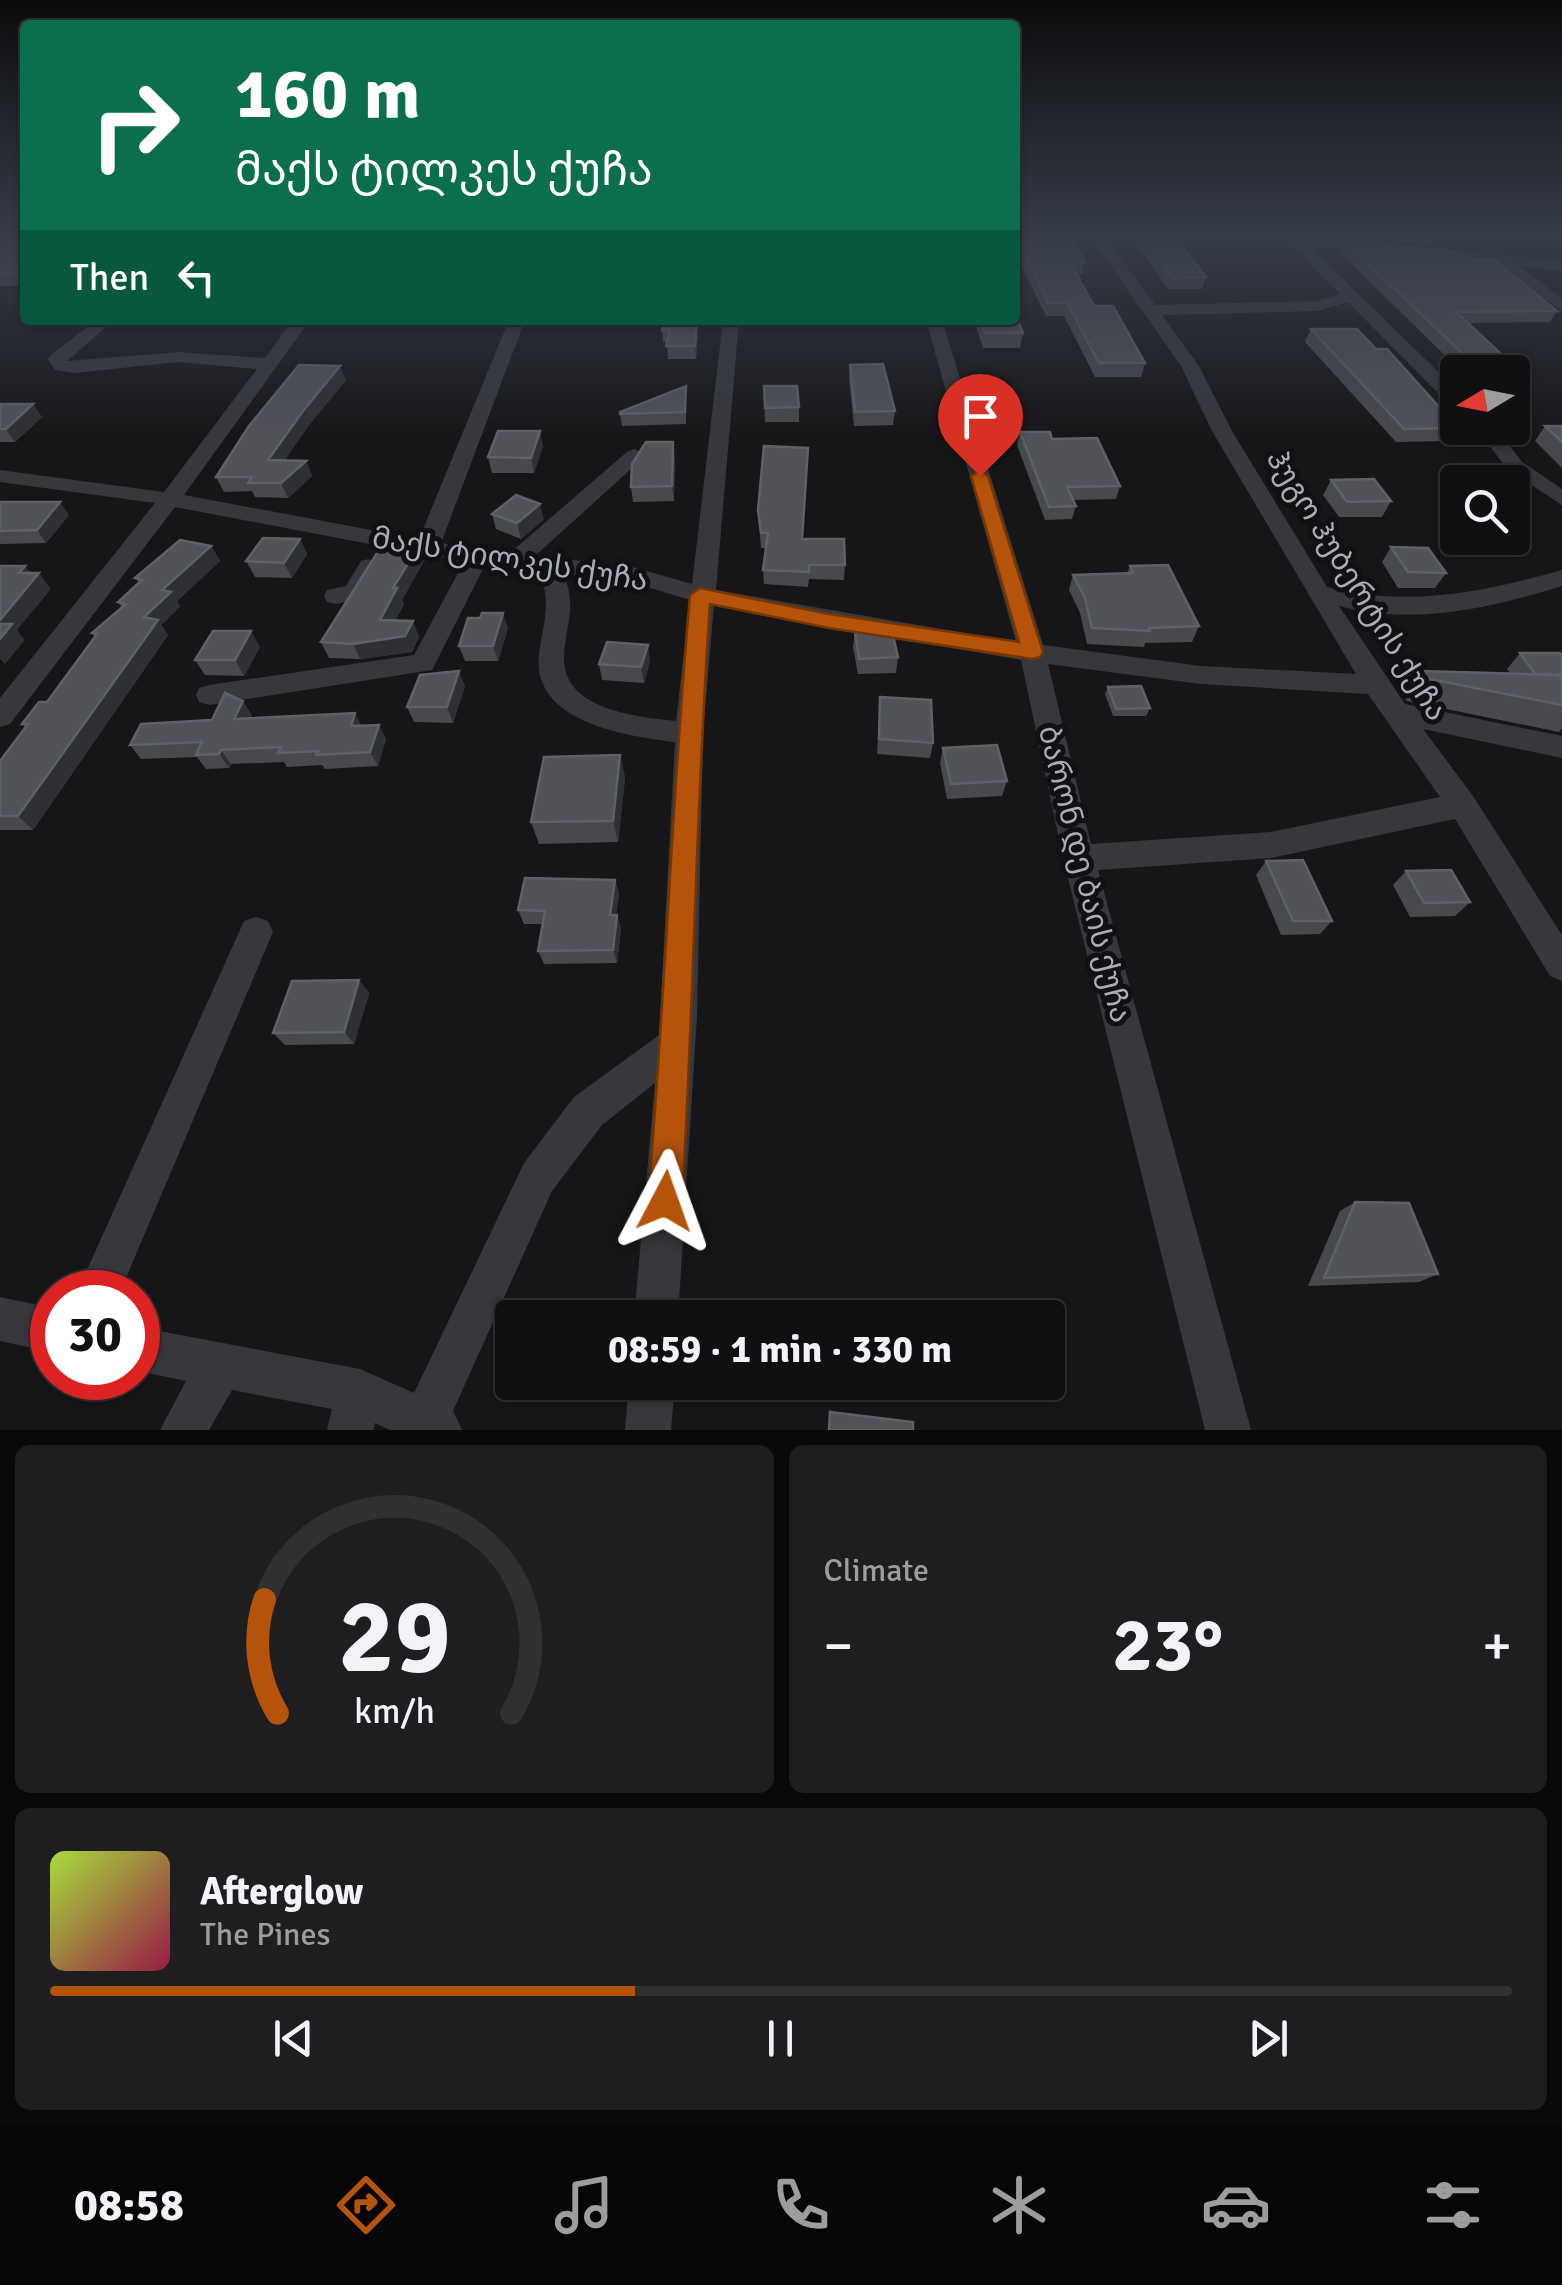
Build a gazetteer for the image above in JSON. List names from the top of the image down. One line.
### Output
{"streets":{"street":["მაქს ტილკეს ქუჩა","ჰუგო ჰუბერტის ქუჩა","ბარონ დე ბაის ქუჩა"]},"crossings":[["მაქს ტილკეს ქუჩა","ჰუგო ჰუბერტის ქუჩა"],["მაქს ტილკეს ქუჩა","ბარონ დე ბაის ქუჩა"]],"north":"left","page":{"turn":["160 m","მაქს ტილკეს ქუჩა"],"then":"Then","limit":"30","trip":"08:59 · 1 min · 330 m","tile":"Climate","heat":["−","23°","+"],"song":["Afterglow","The Pines"],"tabs":"08:58","gauge":["29","km/h"]}}
